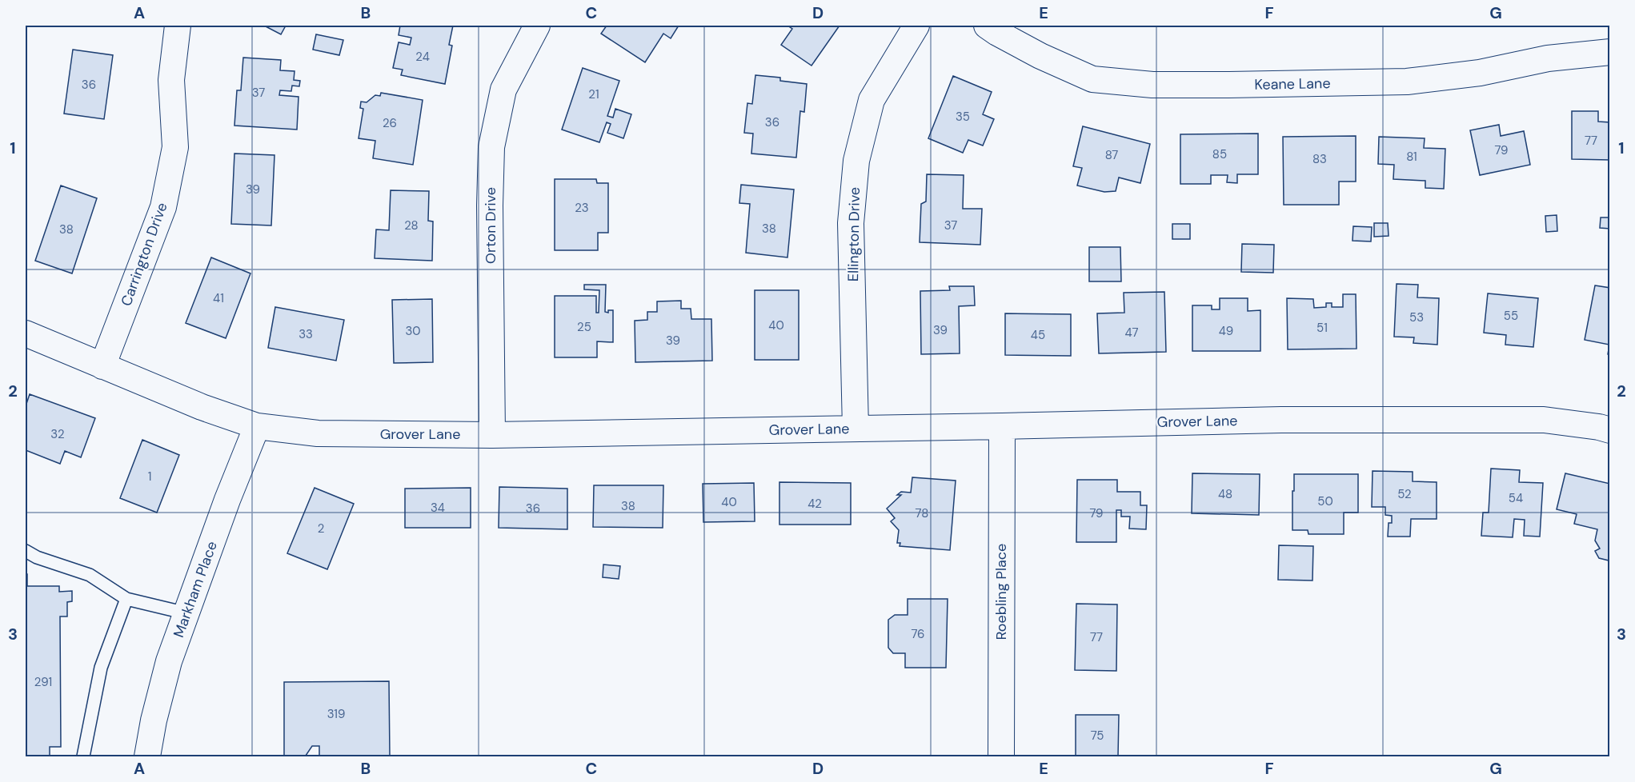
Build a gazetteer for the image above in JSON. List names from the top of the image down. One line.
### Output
{"streets":{"street":["Keane Lane","Orton Drive","Ellington Drive","Carrington Drive","Grover Lane","Markham Place","Roebling Place"]},"crossings":[["Orton Drive","Grover Lane"],["Ellington Drive","Grover Lane"],["Carrington Drive","Grover Lane"],["Grover Lane","Markham Place"],["Grover Lane","Roebling Place"]],"house_numbers":["24","36","37","21","35","36","26","77","79","85","87","81","83","39","23","28","37","38","38","41","55","53","40","25","51","39","30","49","47","33","45","39","32","1","48","52","54","50","40","42","38","34","36","78","79","2","76","77","291","319","75"],"grid":{"columns":["A","B","C","D","E","F","G"],"rows":["1","2","3"]}}
